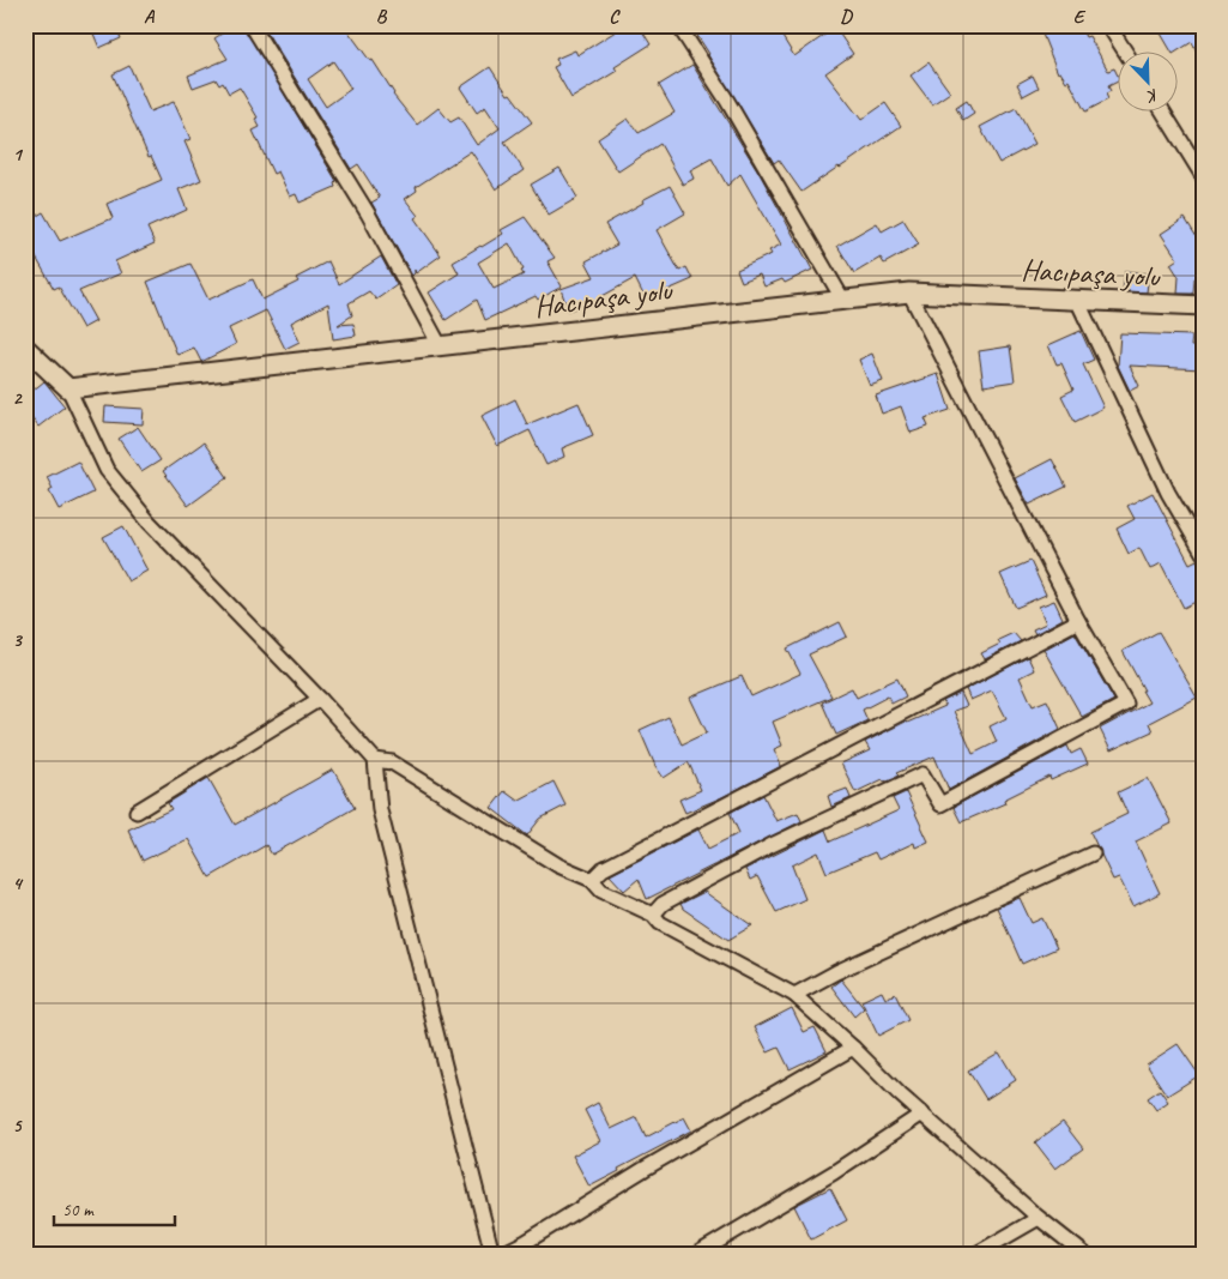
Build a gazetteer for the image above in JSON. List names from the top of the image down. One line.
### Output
{"streets":{"main road":["Hacıpaşa yolu"]},"scale_bar":"50 m","north":"bottom right","grid":{"columns":["A","B","C","D","E"],"rows":["1","2","3","4","5"]}}
